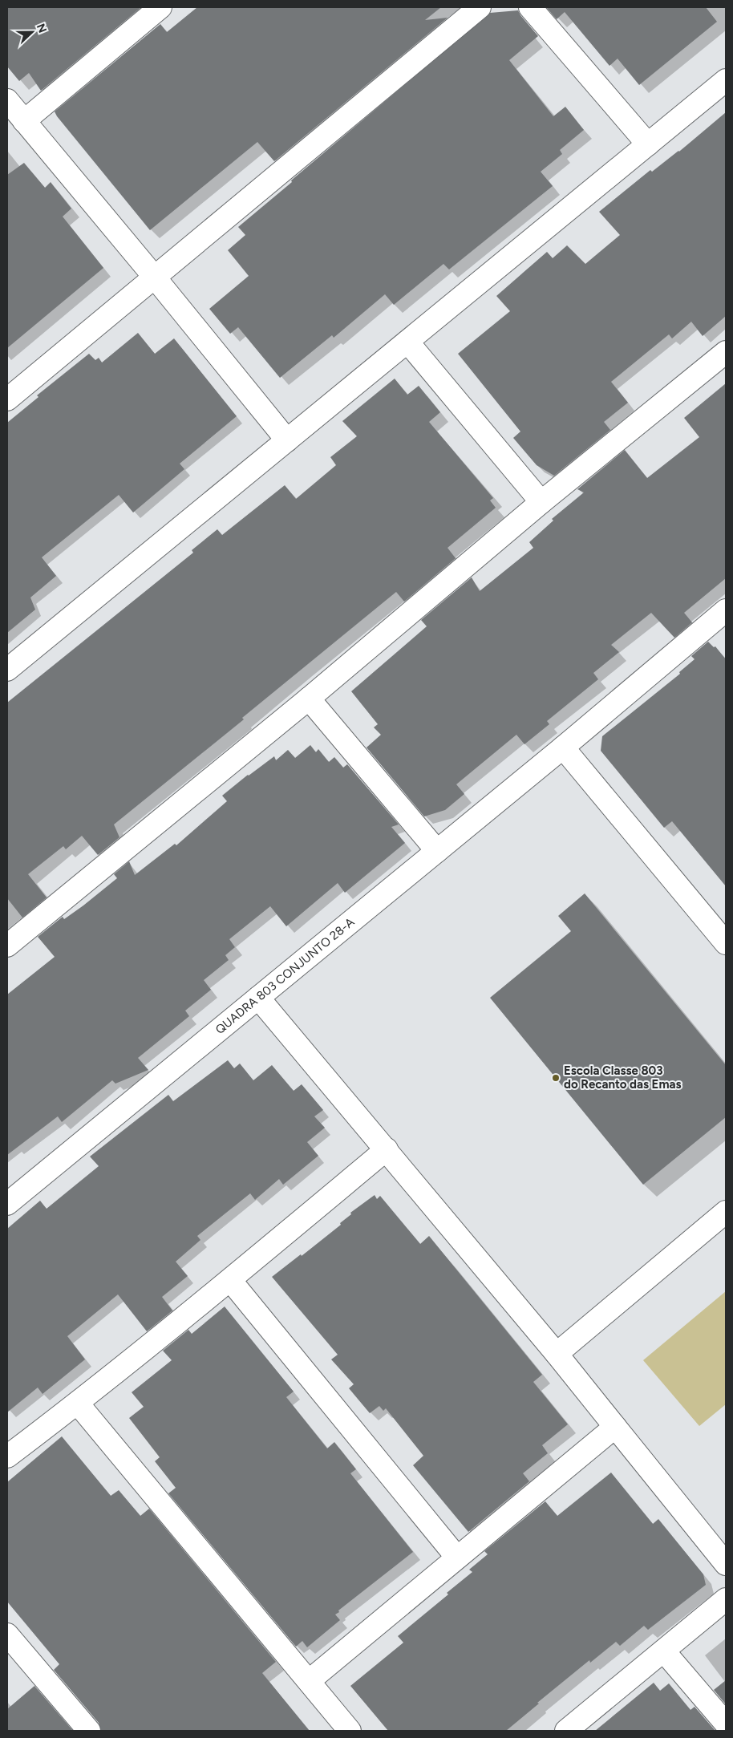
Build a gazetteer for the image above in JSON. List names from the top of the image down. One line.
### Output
{"streets":{"street":["QUADRA 803 CONJUNTO 28-A"]},"places":["Escola Classe 803 do Recanto das Emas"],"north":"right"}
